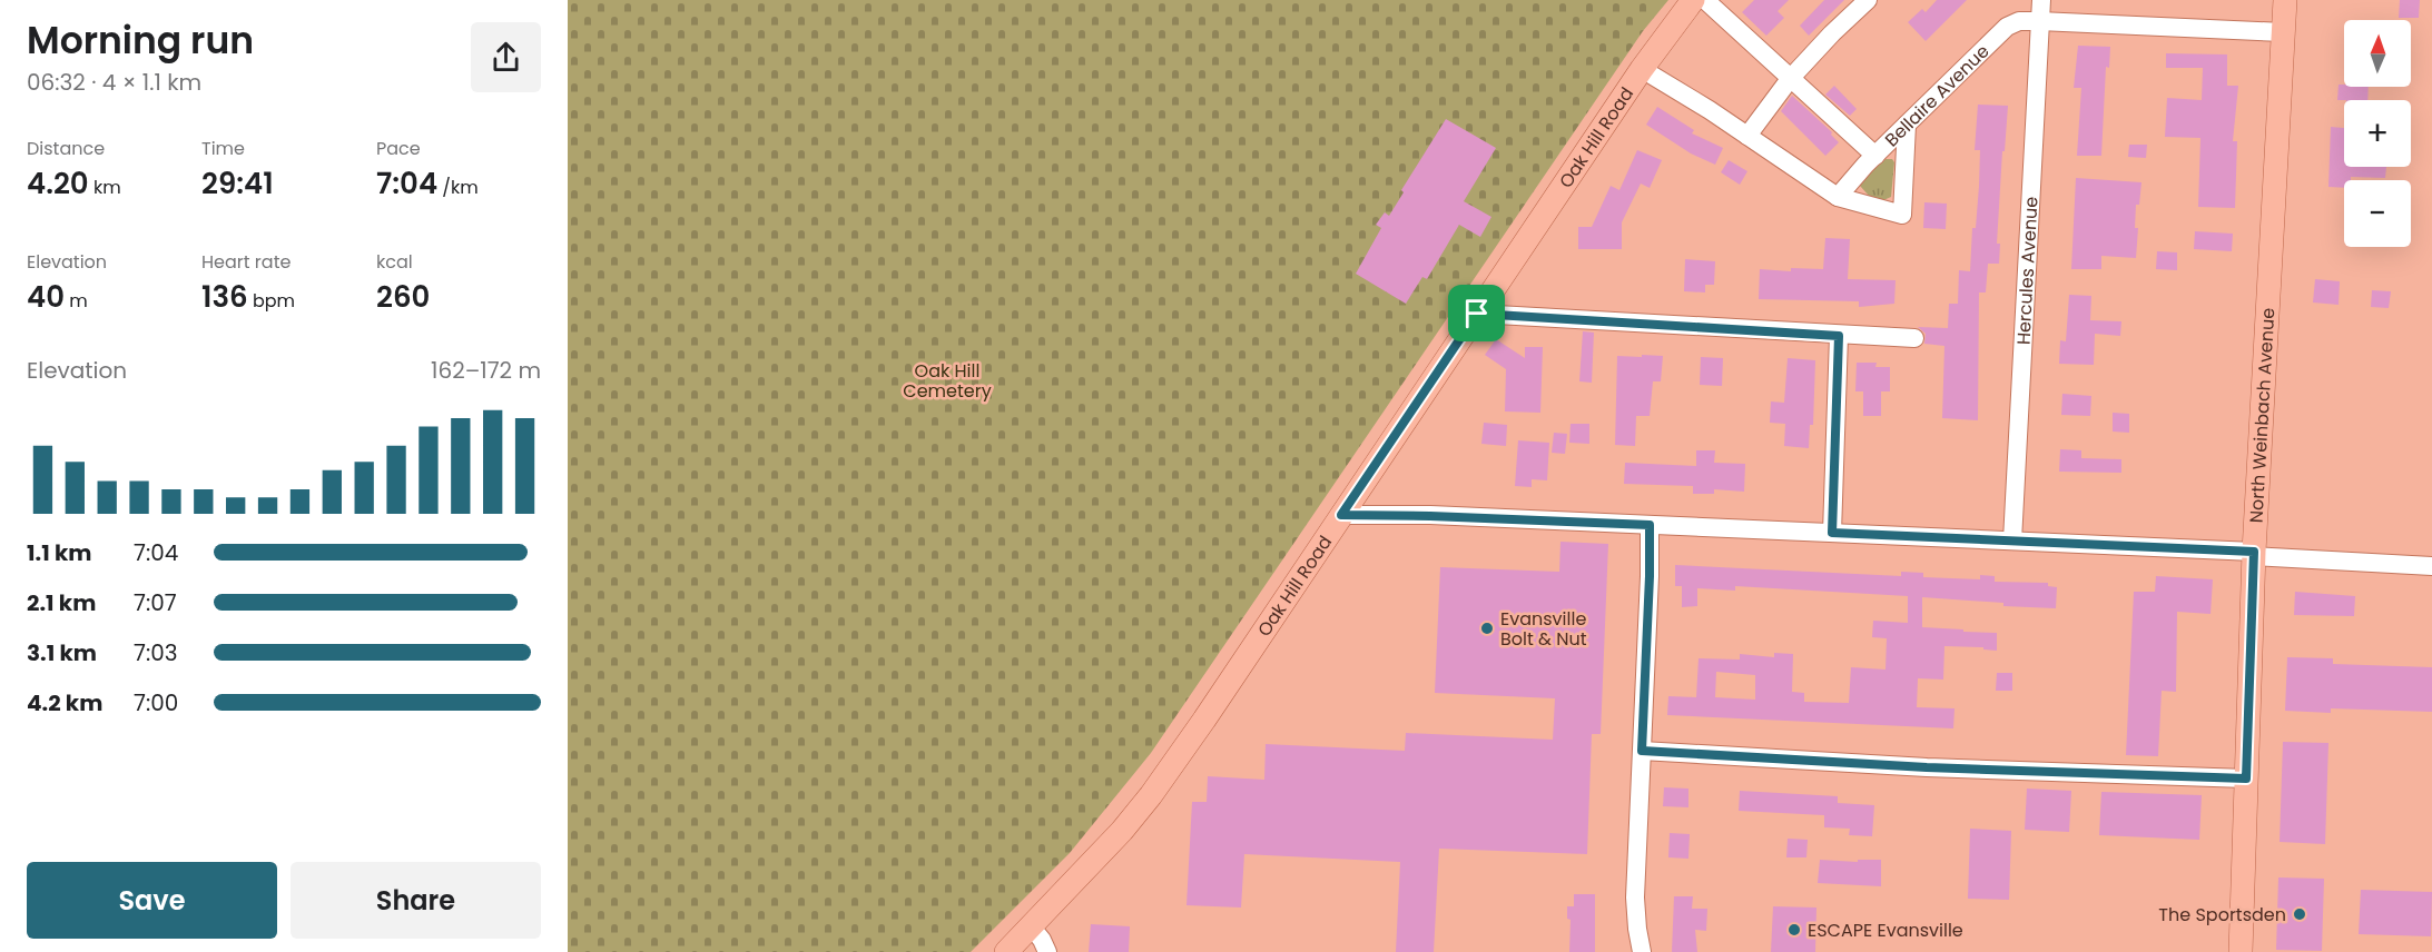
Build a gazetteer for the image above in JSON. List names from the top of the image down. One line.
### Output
{"streets":{"main road":["Oak Hill Road","North Weinbach Avenue"],"street":["Bellaire Avenue","Hercules Avenue"]},"crossings":[["Bellaire Avenue","Hercules Avenue"],["Bellaire Avenue","North Weinbach Avenue"]],"parks":["Oak Hill Cemetery"],"places":["Evansville Bolt & Nut","The Sportsden","ESCAPE Evansville"],"north":"top","page":{"heading":["Morning run","06:32 · 4 × 1.1 km"],"map_buttons":["+","−"],"stats":[["Distance","4.20 km"],["Time","29:41"],["Pace","7:04 /km"],["Elevation","40 m"],["Heart rate","136 bpm"],["kcal","260"]],"chart":["Elevation","162–172 m"],"list":[{"name":"1.1 km","note":"7:04"},{"name":"2.1 km","note":"7:07"},{"name":"3.1 km","note":"7:03"},{"name":"4.2 km","note":"7:00"}],"buttons":["Save","Share"]}}
